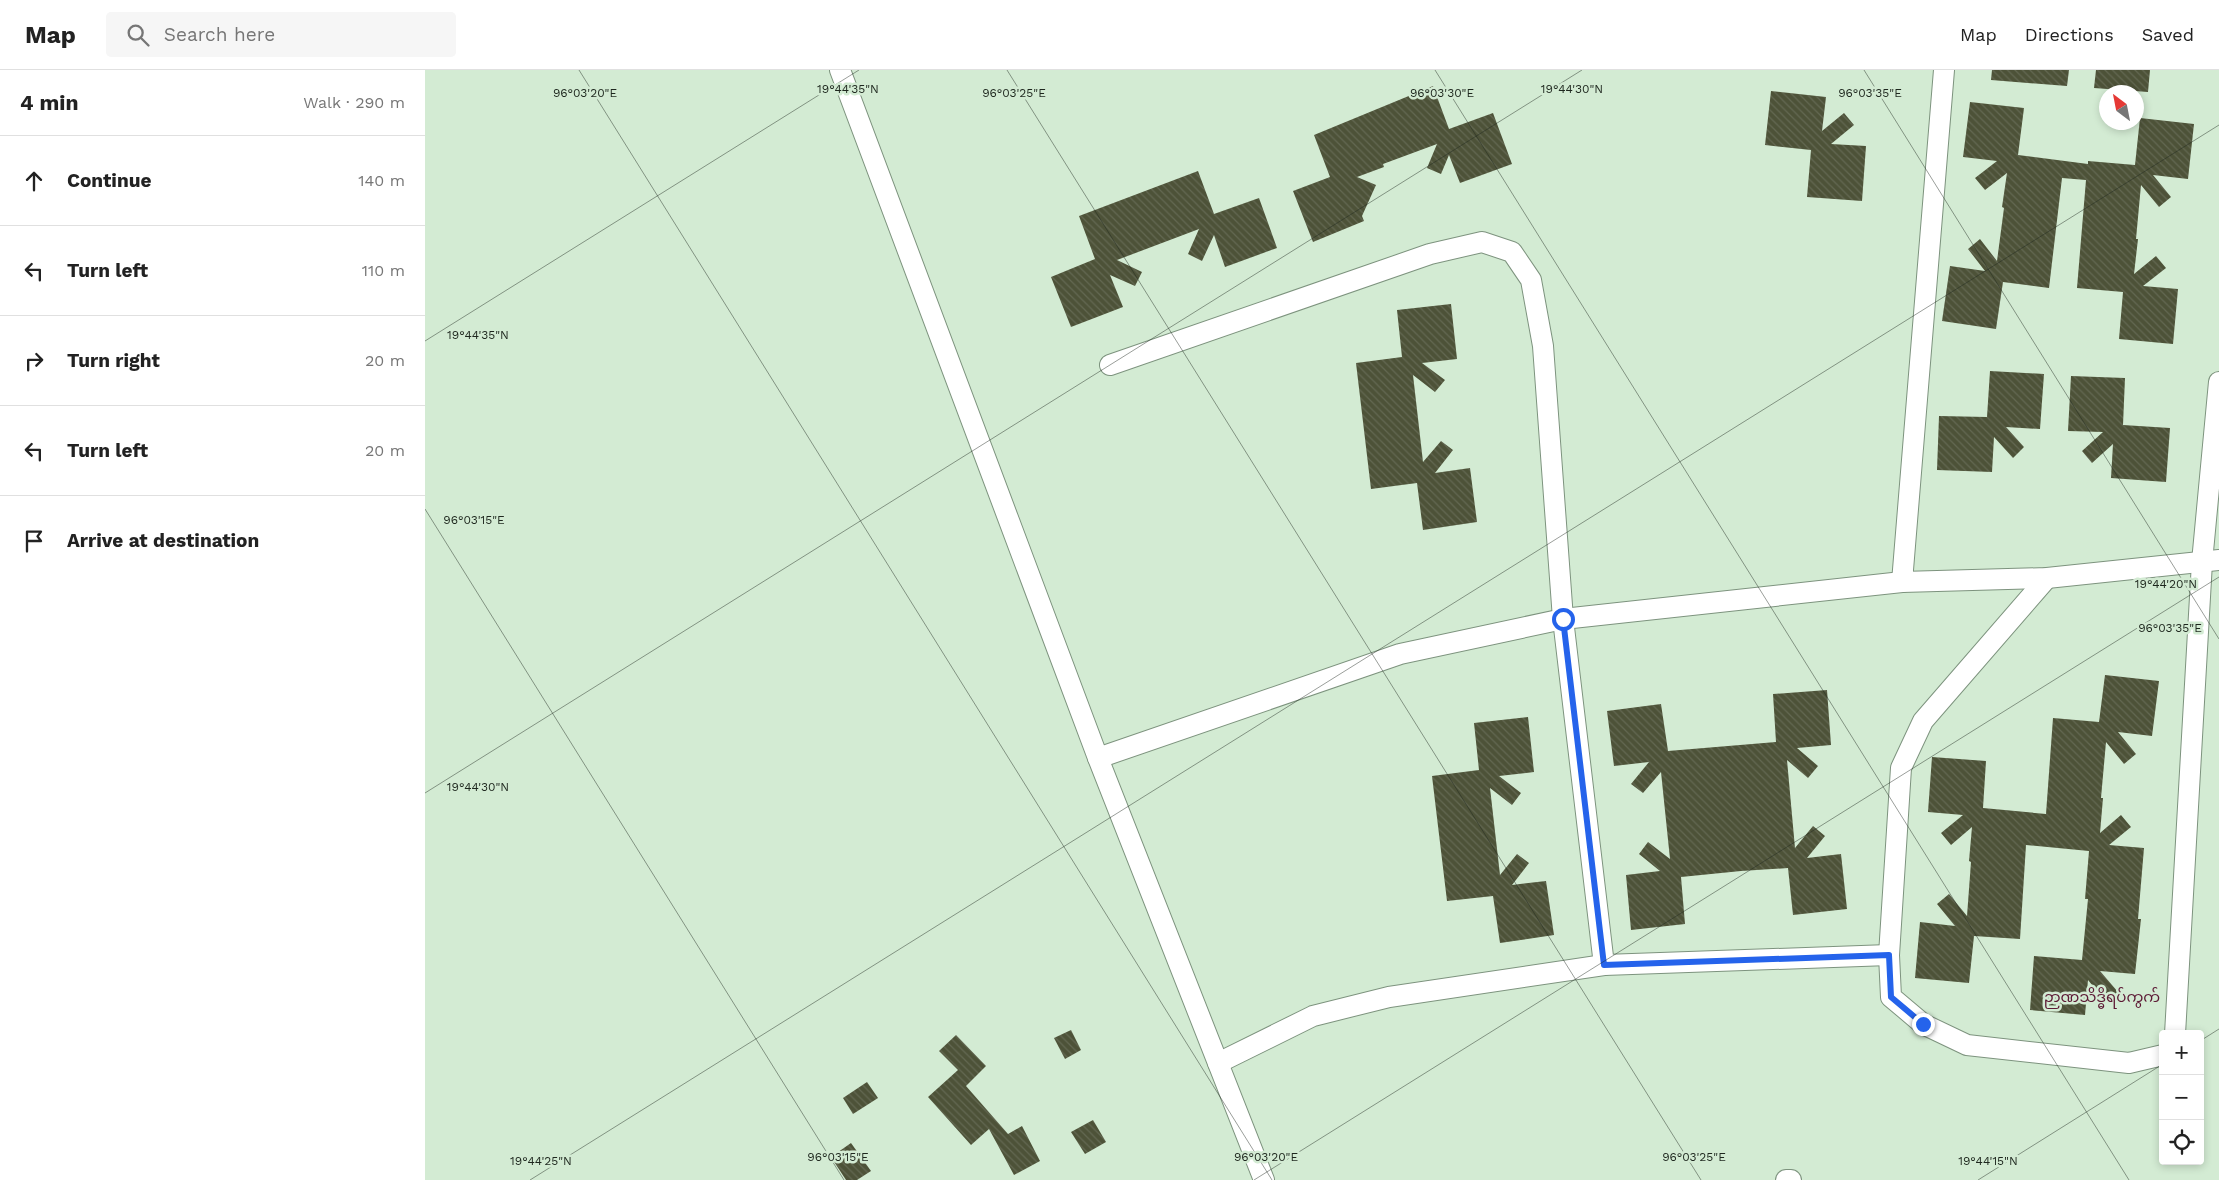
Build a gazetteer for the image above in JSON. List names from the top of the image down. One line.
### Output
{"districts":["ဉာဏသိဒ္ဓိရပ်ကွက်"],"north":"top left","page":{"header":"Map","search":"Search here","nav":["Map","Directions","Saved"],"heading":["4 min","Walk · 290 m"],"list":[["Continue","140 m"],["Turn left","110 m"],["Turn right","20 m"],["Turn left","20 m"],"Arrive at destination"],"map_buttons":["+","−"]},"coordinates":["19°44'35\"N","19°44'30\"N","96°03'20\"E","96°03'25\"E","96°03'30\"E","96°03'35\"E","96°03'15\"E","19°44'20\"N","19°44'25\"N","19°44'15\"N"]}
